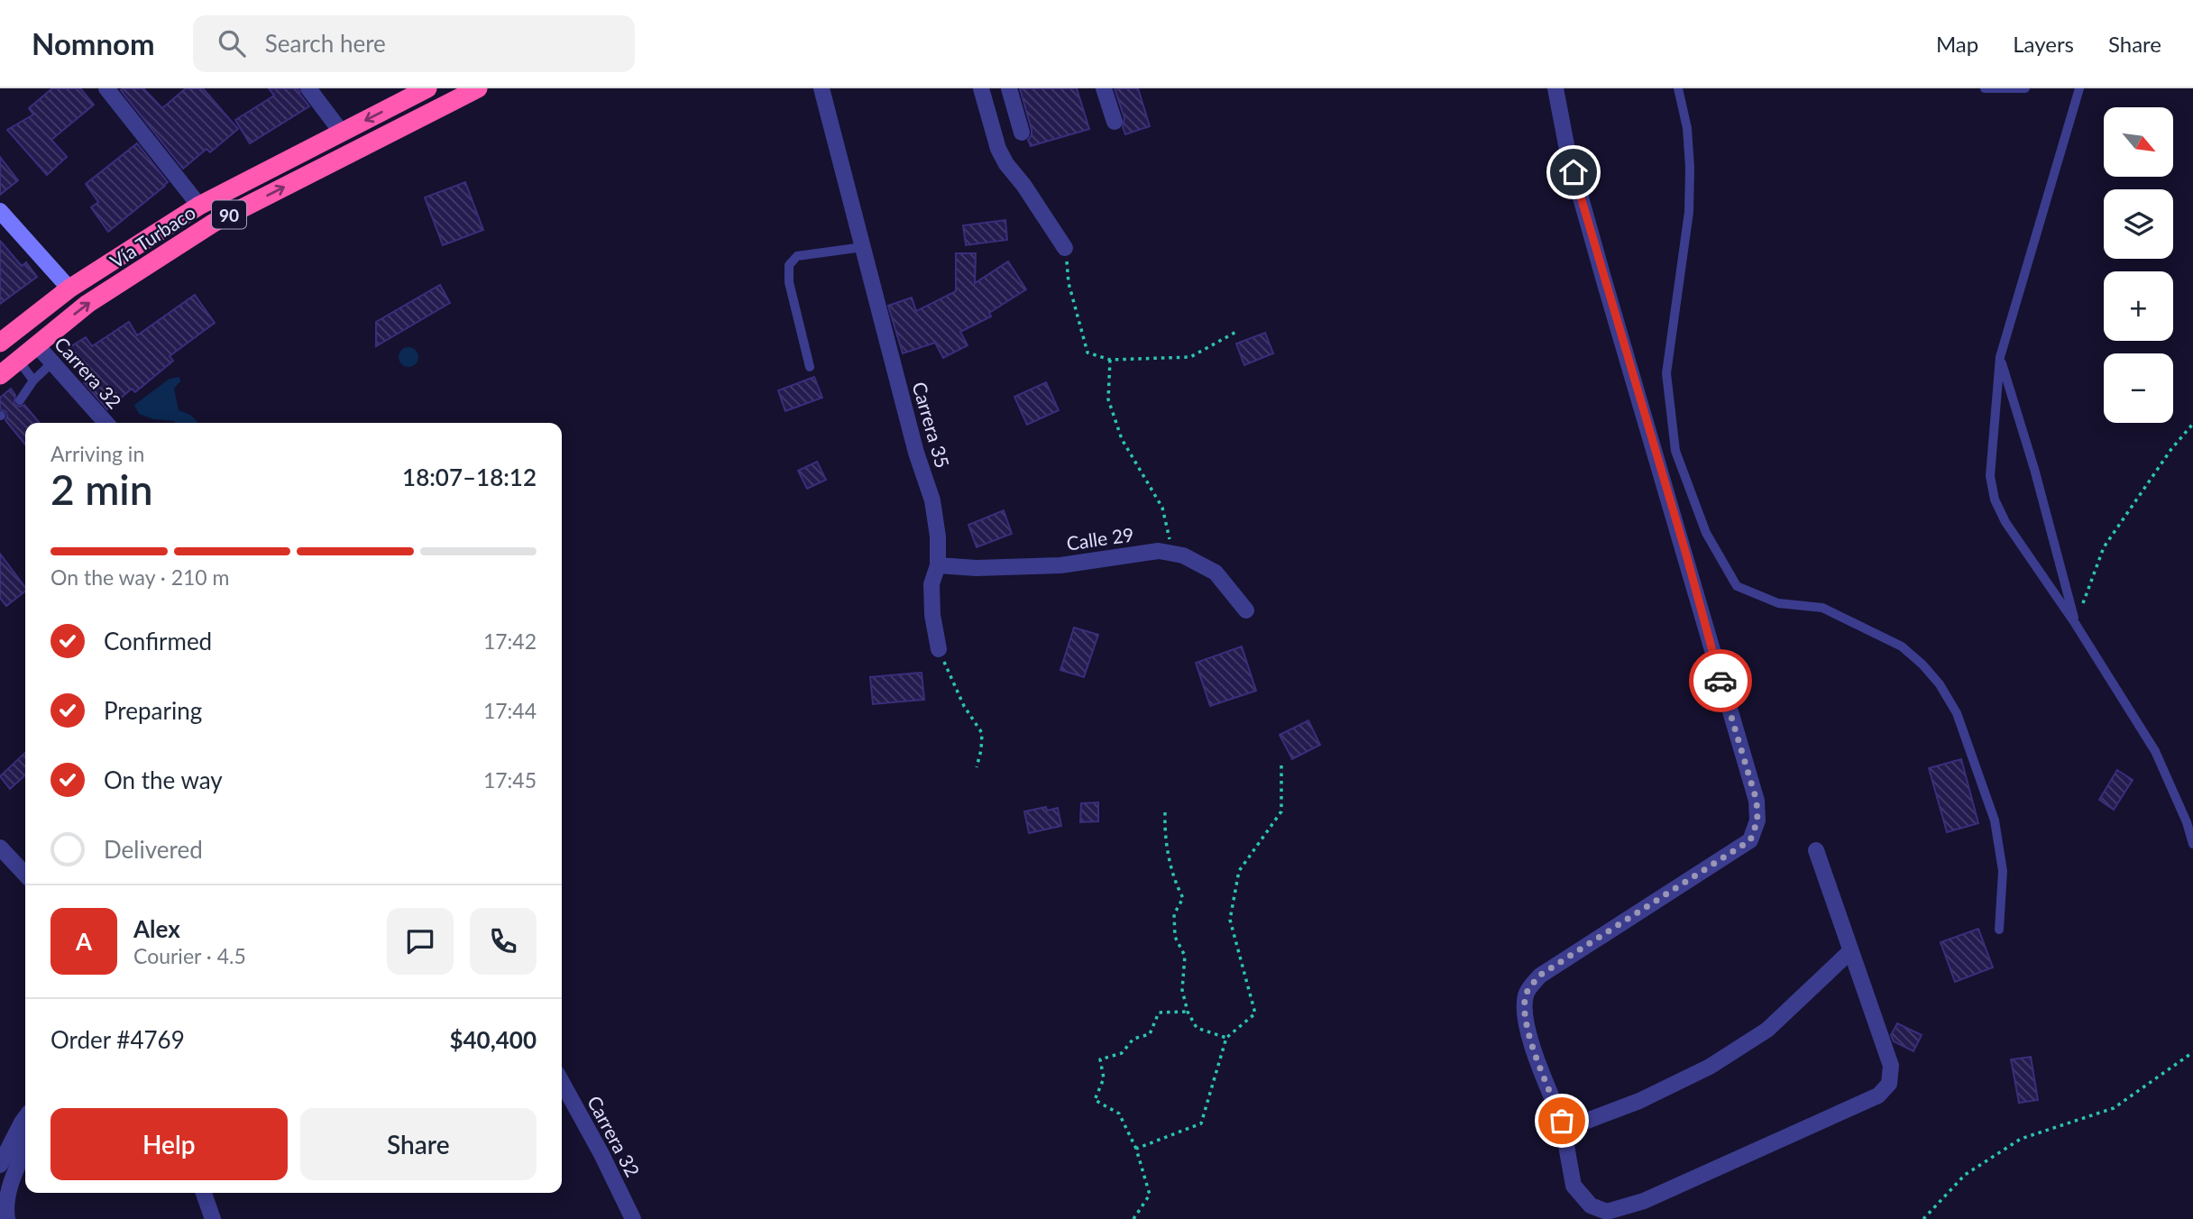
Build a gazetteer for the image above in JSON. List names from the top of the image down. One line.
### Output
{"streets":{"highway":["90","Vía Turbaco"],"street":["Carrera 32","Carrera 35","Calle 29"]},"crossings":[["Vía Turbaco","Carrera 32"],["Carrera 35","Calle 29"]],"north":"bottom right","page":{"header":"Nomnom","search":"Search here","nav":["Map","Layers","Share"],"map_buttons":["+","−"],"heading":["2 min","Arriving in","18:07–18:12"],"panel":["Alex","Courier · 4.5","Order #4769","$40,400"],"bar":"On the way · 210 m","list":[["Confirmed","17:42"],["Preparing","17:44"],["On the way","17:45"],"Delivered"],"round":"A","buttons":["Help","Share"]}}
